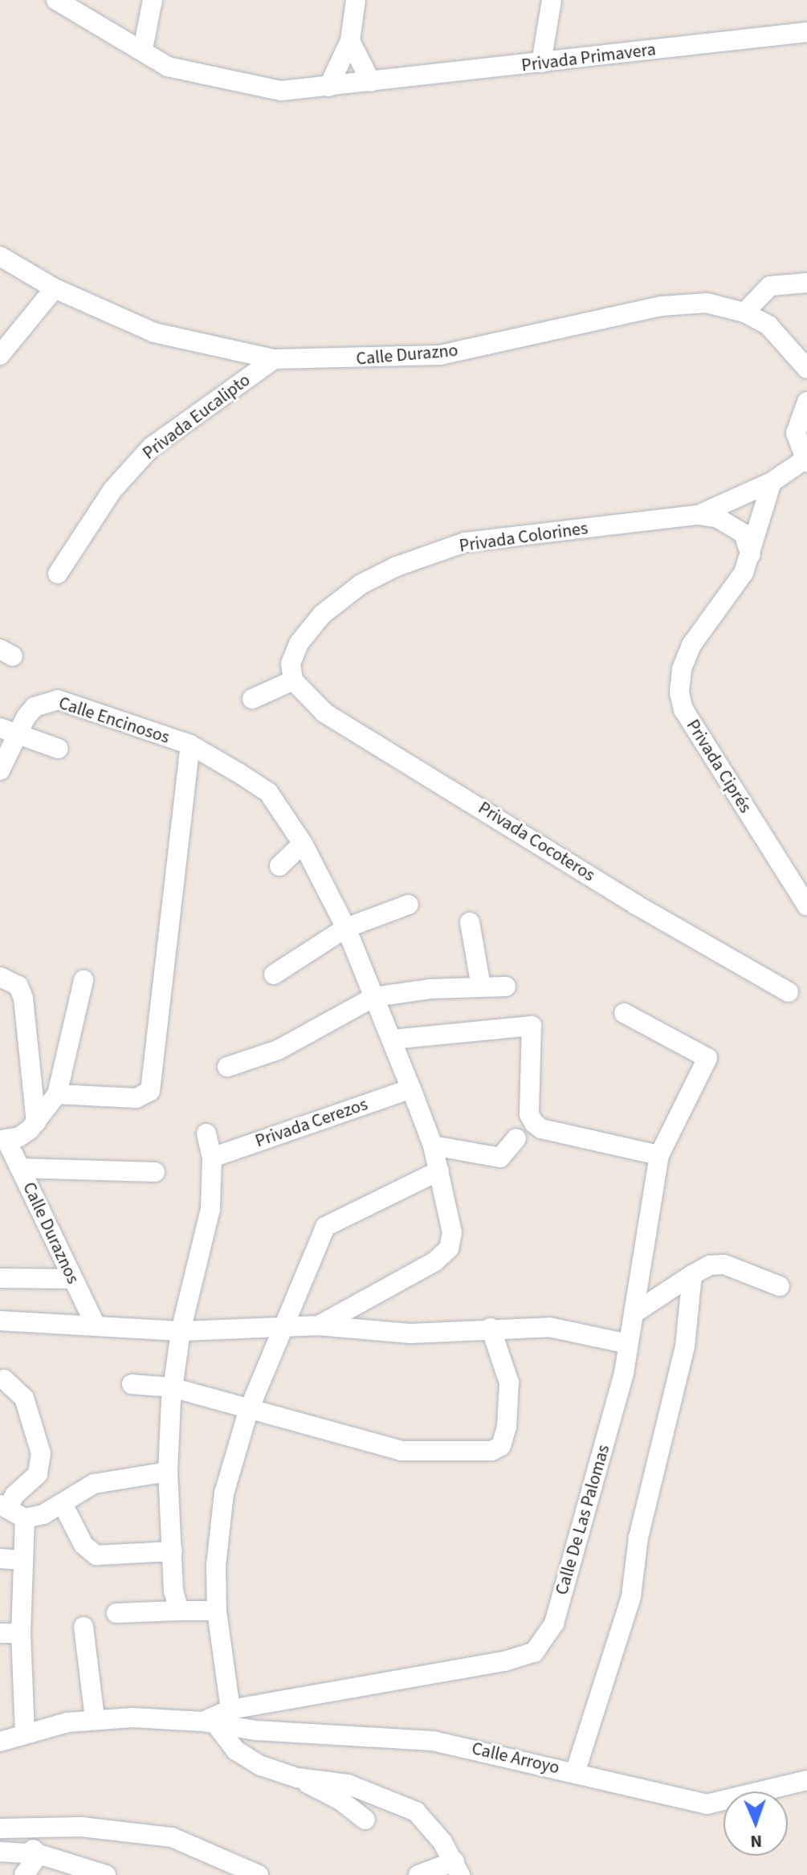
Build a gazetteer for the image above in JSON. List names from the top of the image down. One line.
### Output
{"streets":{"street":["Privada Primavera","Calle Durazno","Privada Eucalipto","Privada Colorines","Calle Encinosos","Privada Ciprés","Privada Cocoteros","Privada Cerezos","Calle Duraznos","Calle De Las Palomas","Calle Arroyo"]},"crossings":[["Calle Durazno","Privada Eucalipto"],["Privada Colorines","Privada Ciprés"],["Privada Colorines","Privada Cocoteros"],["Calle Encinosos","Privada Cerezos"],["Calle De Las Palomas","Calle Arroyo"]],"north":"bottom"}
